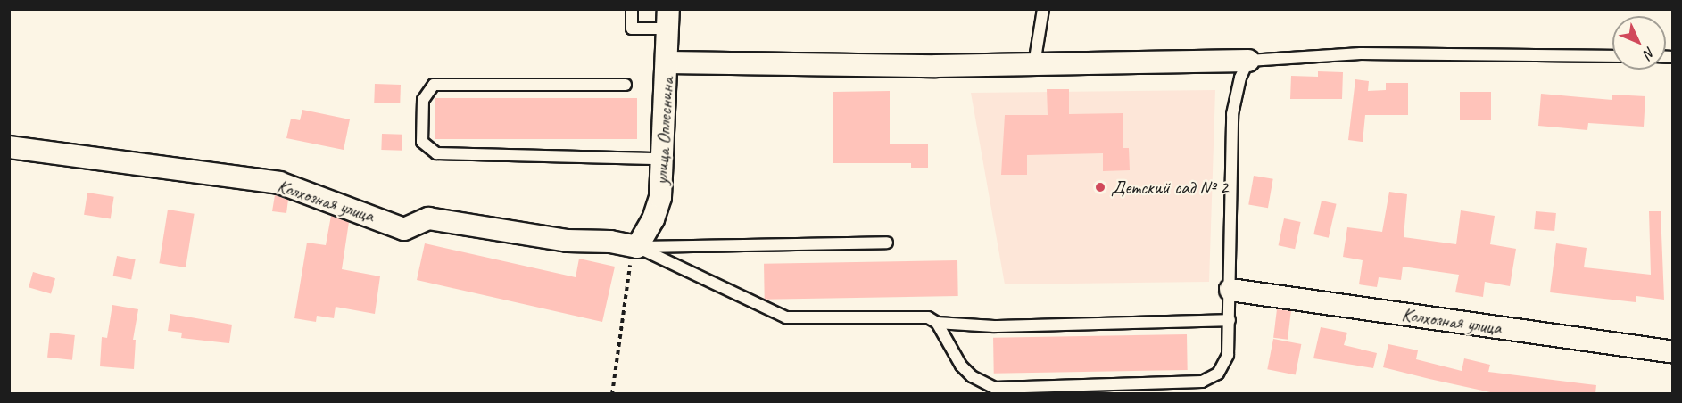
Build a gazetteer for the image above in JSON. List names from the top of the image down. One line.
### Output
{"streets":{"street":["улица Оплеснина","Колхозная улица"]},"crossings":[["улица Оплеснина","Колхозная улица"]],"places":["Детский сад № 2"],"north":"bottom right"}
